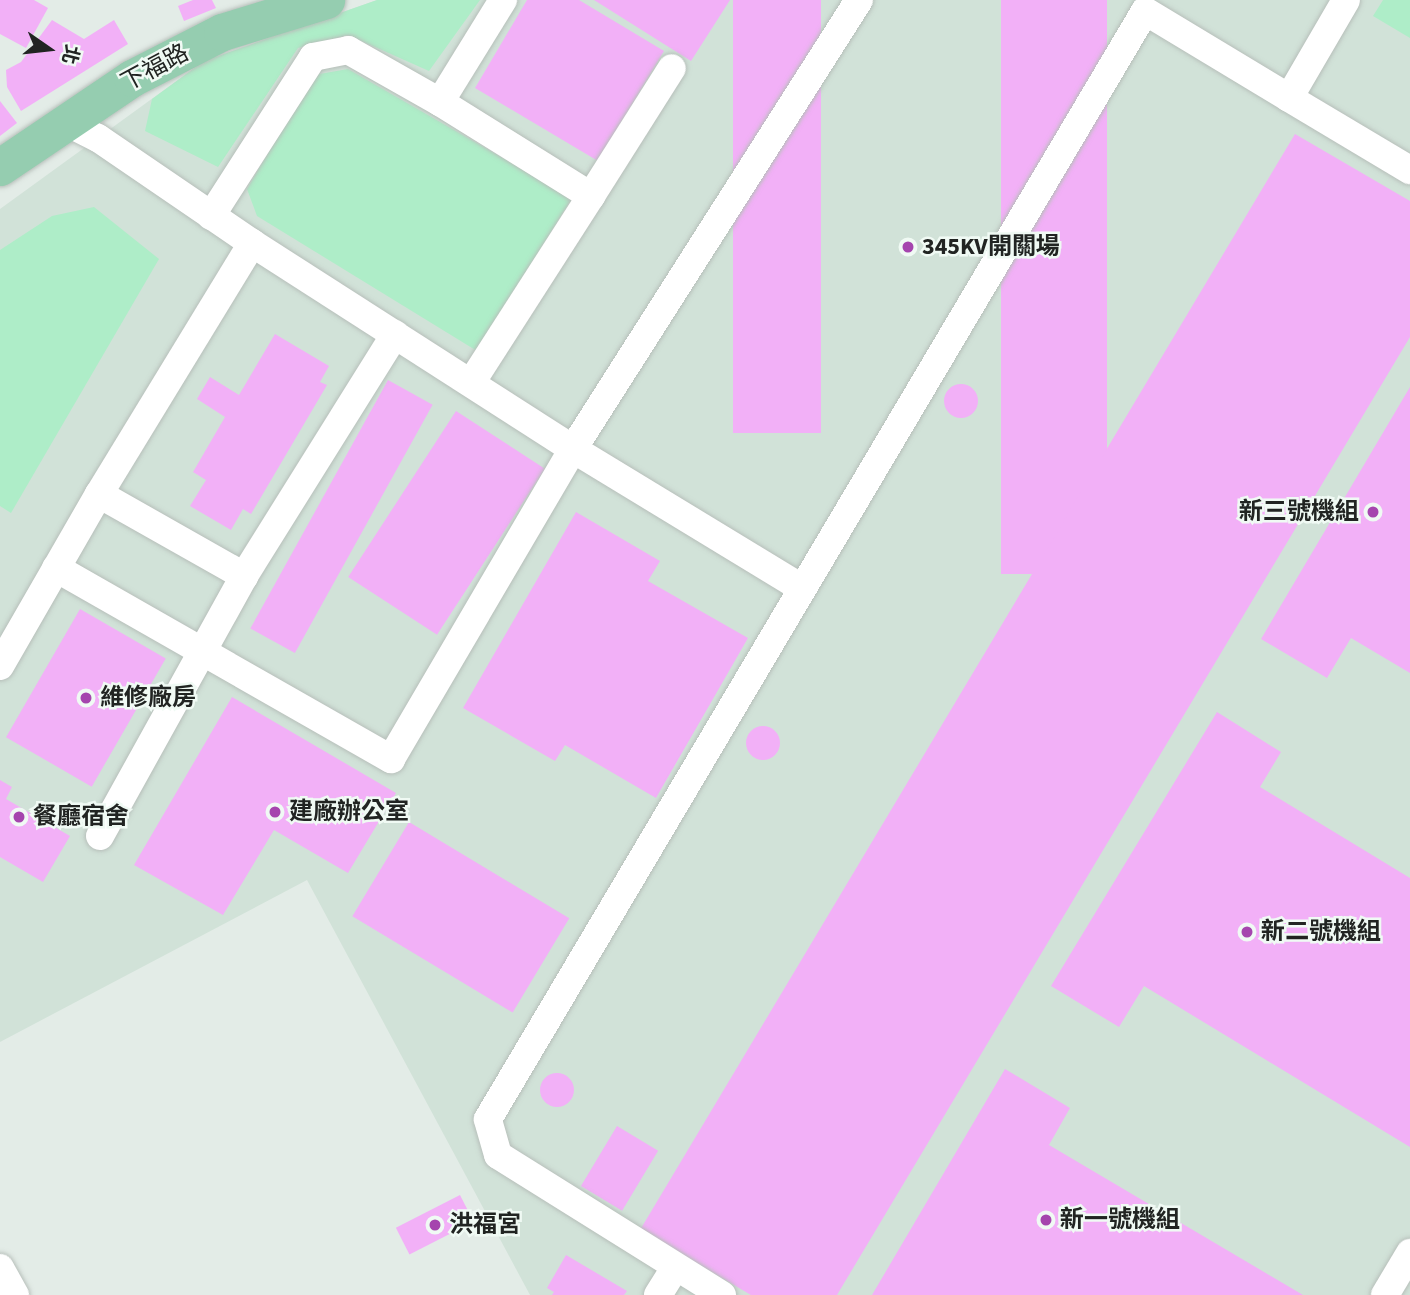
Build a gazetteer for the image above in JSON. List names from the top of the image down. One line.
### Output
{"streets":{"main road":["下福路"]},"places":["345KV開關場","新三號機組","維修廠房","建廠辦公室","餐廳宿舍","新二號機組","新一號機組","洪福宮"],"north":"right"}
